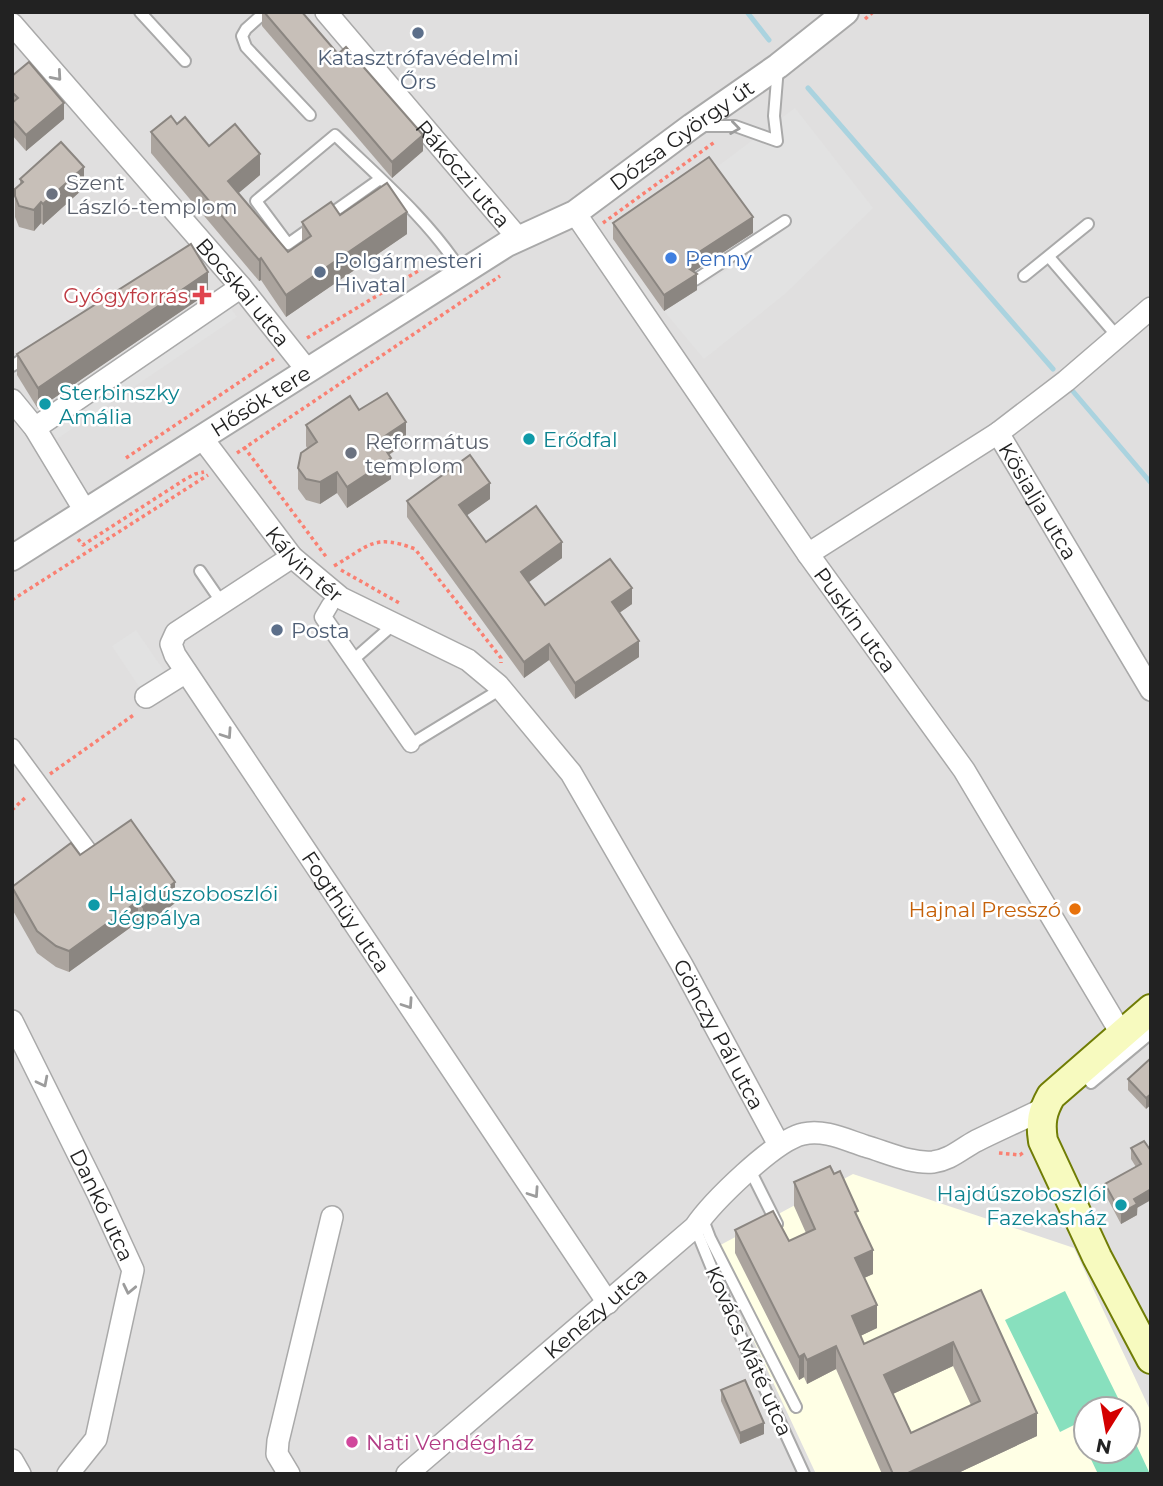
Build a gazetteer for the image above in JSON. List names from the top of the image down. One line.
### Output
{"streets":{"street":["Dózsa György út","Rákóczi utca","Bocskai utca","Hősök tere","Kösialja utca","Kálvin tér","Puskin utca","Fogthüy utca","Gönczy Pál utca","Dankó utca","Kenézy utca"],"lane":["Kovács Máté utca"]},"crossings":[["Dózsa György út","Rákóczi utca"],["Dózsa György út","Hősök tere"],["Dózsa György út","Puskin utca"],["Rákóczi utca","Hősök tere"],["Bocskai utca","Hősök tere"],["Kösialja utca","Puskin utca"],["Kálvin tér","Fogthüy utca"],["Kálvin tér","Gönczy Pál utca"],["Fogthüy utca","Kenézy utca"],["Gönczy Pál utca","Kenézy utca"],["Kenézy utca","Kovács Máté utca"]],"one_way":["Bocskai utca","Fogthüy utca"],"places":{"other":["Katasztrófavédelmi Őrs","Szent László-templom","Penny","Polgármesteri Hivatal","Sterbinszky Amália","Erődfal","Református templom","Posta","Hajdúszoboszlói Jégpálya","Hajnal Presszó","Hajdúszoboszlói Fazekasház","Nati Vendégház"],"health":["Gyógyforrás"]},"north":"bottom"}
